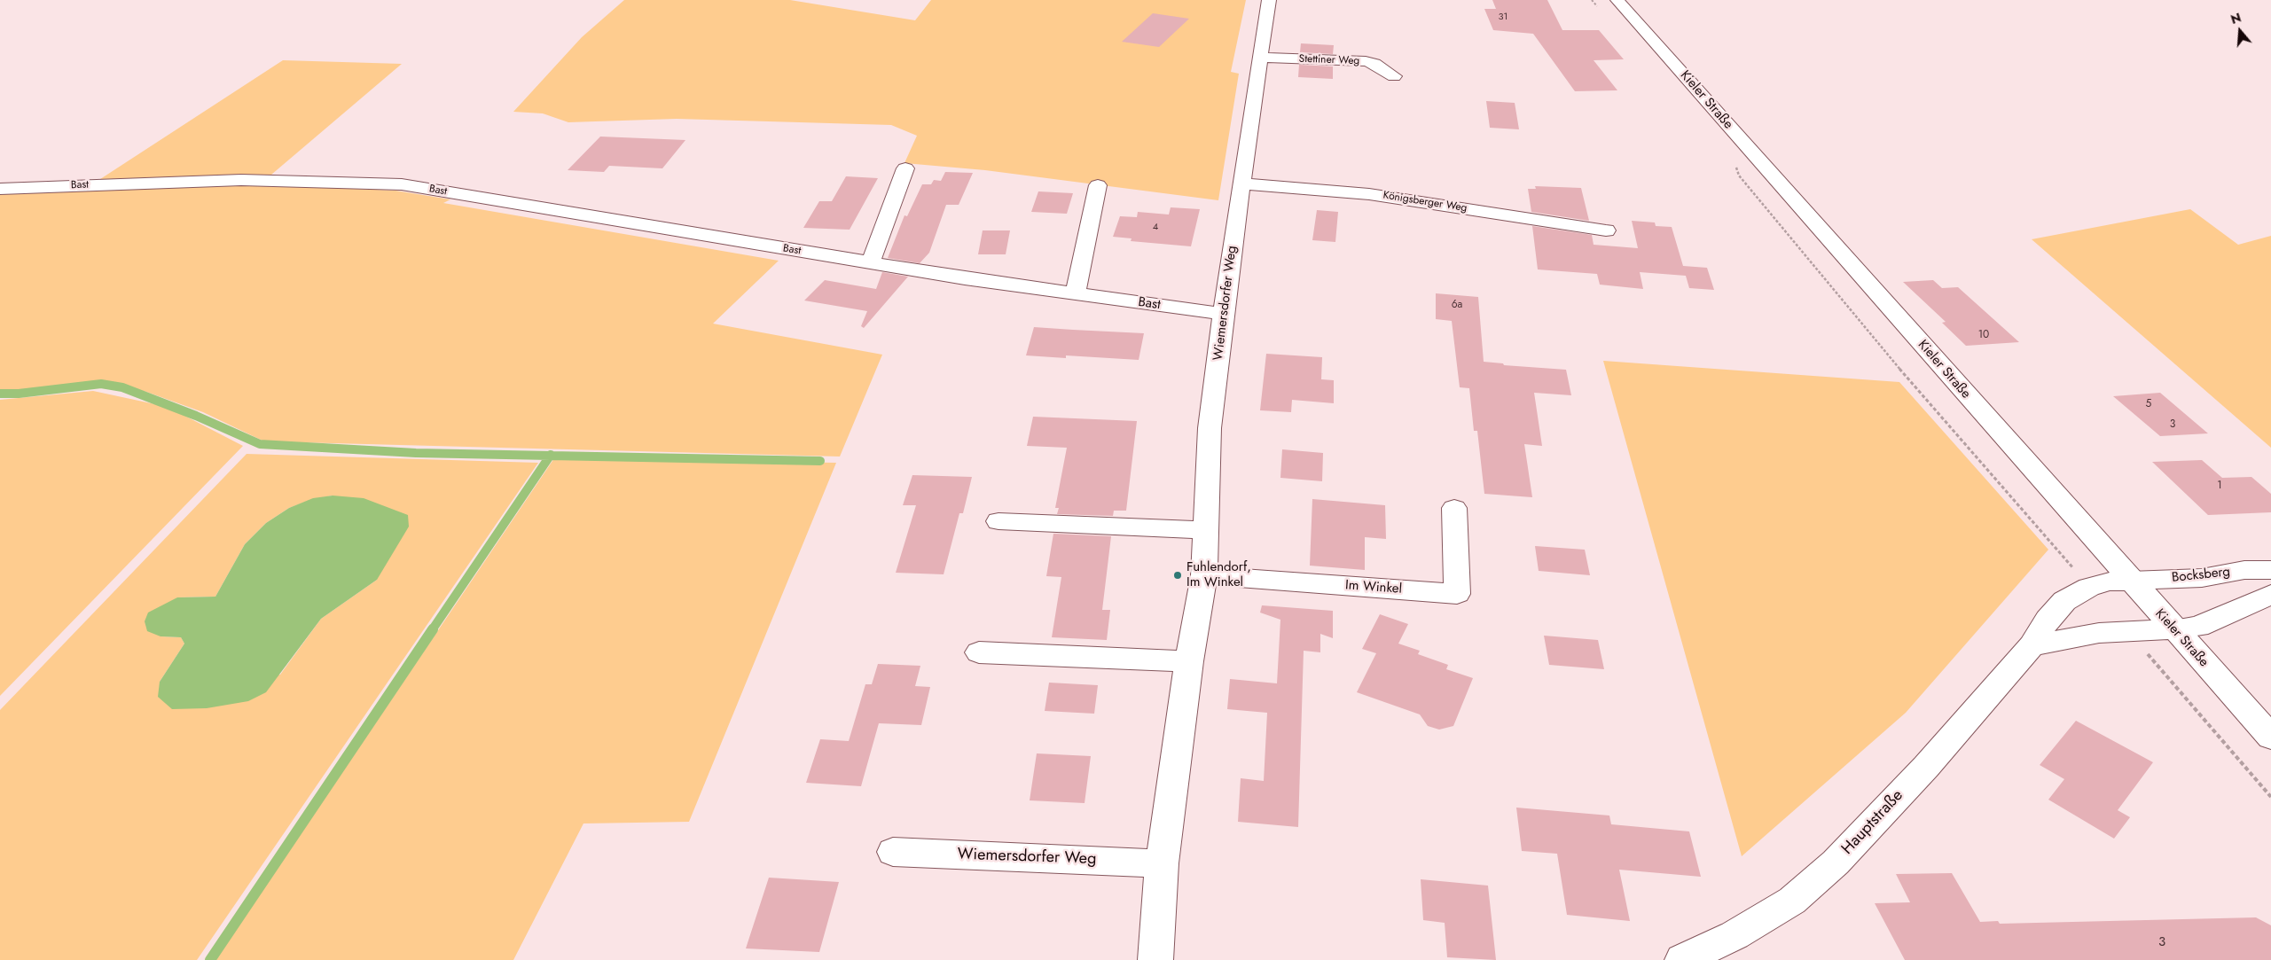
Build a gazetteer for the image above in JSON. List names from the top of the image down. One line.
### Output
{"streets":{"street":["Stettiner Weg","Kieler Straße","Bast","Königsberger Weg","Wiemersdorfer Weg","Bocksberg","Im Winkel","Hauptstraße"]},"crossings":[["Stettiner Weg","Wiemersdorfer Weg"],["Kieler Straße","Bocksberg"],["Kieler Straße","Hauptstraße"],["Bast","Wiemersdorfer Weg"],["Königsberger Weg","Wiemersdorfer Weg"],["Wiemersdorfer Weg","Im Winkel"],["Bocksberg","Hauptstraße"]],"places":["Fuhlendorf, Im Winkel"],"house_numbers":["31","4","6a","10","5","3","1","3"],"north":"top"}
